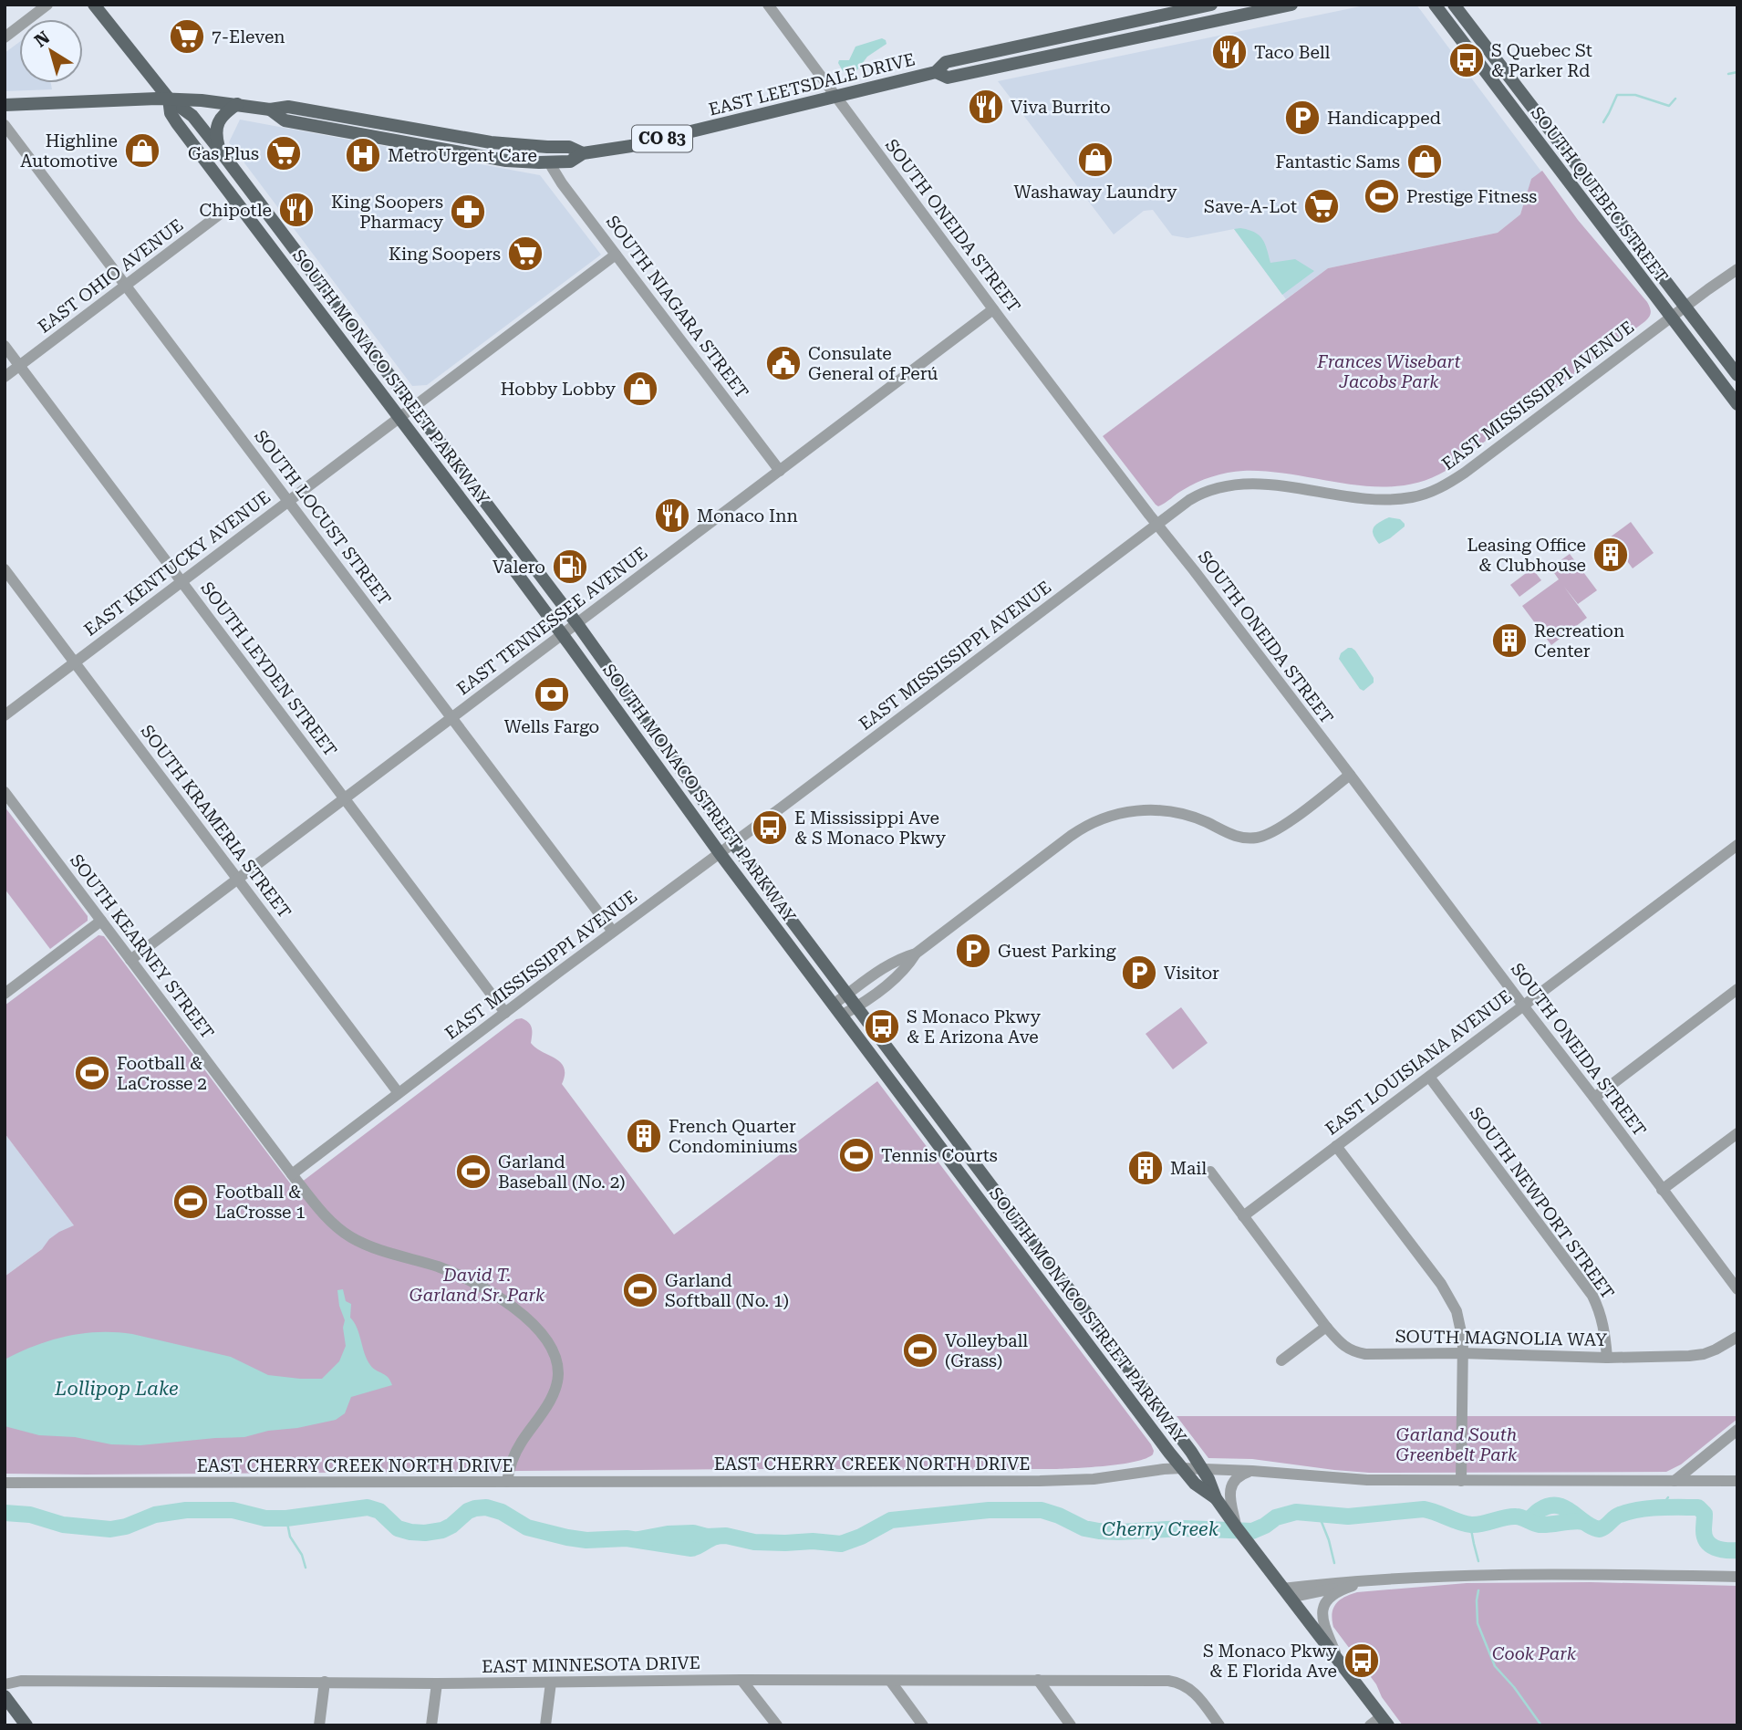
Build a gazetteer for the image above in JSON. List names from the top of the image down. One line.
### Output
{"streets":{"main road":["EAST LEETSDALE DRIVE","CO 83","SOUTH QUEBEC STREET","SOUTH MONACO STREET PARKWAY"],"street":["SOUTH ONEIDA STREET","EAST OHIO AVENUE","SOUTH NIAGARA STREET","EAST MISSISSIPPI AVENUE","SOUTH LOCUST STREET","EAST KENTUCKY AVENUE","EAST TENNESSEE AVENUE","SOUTH LEYDEN STREET","SOUTH KRAMERIA STREET","SOUTH KEARNEY STREET","EAST LOUISIANA AVENUE","SOUTH NEWPORT STREET","SOUTH MAGNOLIA WAY","EAST CHERRY CREEK NORTH DRIVE","EAST MINNESOTA DRIVE"]},"crossings":[["EAST LEETSDALE DRIVE","SOUTH ONEIDA STREET"],["EAST LEETSDALE DRIVE","SOUTH NIAGARA STREET"],["EAST LEETSDALE DRIVE","SOUTH MONACO STREET PARKWAY"],["SOUTH QUEBEC STREET","EAST MISSISSIPPI AVENUE"],["SOUTH ONEIDA STREET","EAST MISSISSIPPI AVENUE"],["SOUTH ONEIDA STREET","EAST TENNESSEE AVENUE"],["SOUTH ONEIDA STREET","EAST LOUISIANA AVENUE"],["EAST OHIO AVENUE","SOUTH MONACO STREET PARKWAY"],["EAST OHIO AVENUE","SOUTH LOCUST STREET"],["EAST OHIO AVENUE","SOUTH LEYDEN STREET"],["SOUTH NIAGARA STREET","EAST KENTUCKY AVENUE"],["SOUTH NIAGARA STREET","EAST TENNESSEE AVENUE"],["SOUTH MONACO STREET PARKWAY","EAST MISSISSIPPI AVENUE"],["SOUTH MONACO STREET PARKWAY","EAST KENTUCKY AVENUE"],["SOUTH MONACO STREET PARKWAY","EAST TENNESSEE AVENUE"],["SOUTH MONACO STREET PARKWAY","EAST CHERRY CREEK NORTH DRIVE"],["EAST MISSISSIPPI AVENUE","SOUTH LOCUST STREET"],["EAST MISSISSIPPI AVENUE","SOUTH LEYDEN STREET"],["EAST MISSISSIPPI AVENUE","SOUTH KRAMERIA STREET"],["EAST MISSISSIPPI AVENUE","SOUTH KEARNEY STREET"],["SOUTH LOCUST STREET","EAST KENTUCKY AVENUE"],["SOUTH LOCUST STREET","EAST TENNESSEE AVENUE"],["EAST KENTUCKY AVENUE","SOUTH LEYDEN STREET"],["EAST KENTUCKY AVENUE","SOUTH KRAMERIA STREET"],["EAST TENNESSEE AVENUE","SOUTH LEYDEN STREET"],["EAST TENNESSEE AVENUE","SOUTH KRAMERIA STREET"],["EAST TENNESSEE AVENUE","SOUTH KEARNEY STREET"],["SOUTH KEARNEY STREET","EAST CHERRY CREEK NORTH DRIVE"],["EAST LOUISIANA AVENUE","SOUTH NEWPORT STREET"],["EAST LOUISIANA AVENUE","SOUTH MAGNOLIA WAY"],["SOUTH NEWPORT STREET","SOUTH MAGNOLIA WAY"]],"water":["Lollipop Lake","Cherry Creek"],"parks":["Frances Wisebart Jacobs Park","David T. Garland Sr. Park","Garland South Greenbelt Park","Cook Park"],"places":{"supermarket":["7-Eleven","Gas Plus","Save-A-Lot","King Soopers"],"restaurant":["Taco Bell","Viva Burrito","Chipotle","Monaco Inn"],"bus stop":["S Quebec St & Parker Rd","E Mississippi Ave & S Monaco Pkwy","S Monaco Pkwy & E Arizona Ave","S Monaco Pkwy & E Florida Ave"],"parking":["Handicapped","Guest Parking","Visitor"],"shop":["Highline Automotive","Washaway Laundry","Fantastic Sams","Hobby Lobby"],"hospital":["MetroUrgent Care"],"sports":["Prestige Fitness","Football & LaCrosse 2","Tennis Courts","Garland Baseball (No. 2)","Football & LaCrosse 1","Garland Softball (No. 1)","Volleyball (Grass)"],"pharmacy":["King Soopers Pharmacy"],"public building":["Consulate General of Perú"],"building":["Leasing Office & Clubhouse","Recreation Center","French Quarter Condominiums","Mail"],"fuel station":["Valero"],"bank":["Wells Fargo"]},"north":"top left"}
